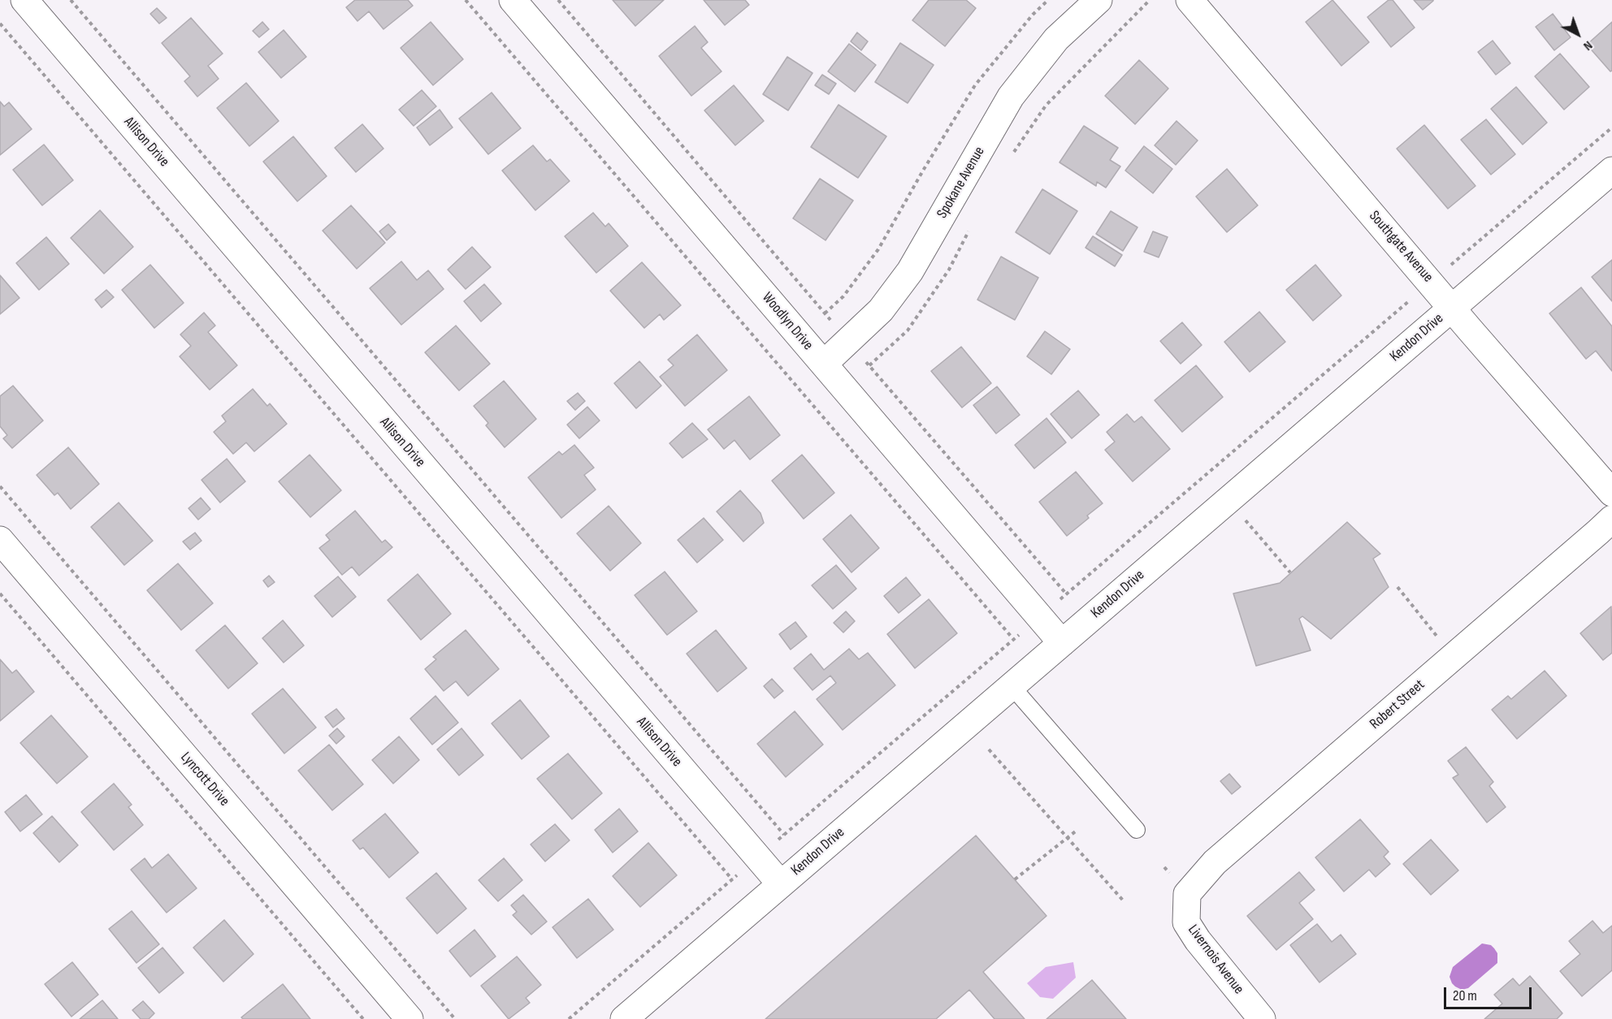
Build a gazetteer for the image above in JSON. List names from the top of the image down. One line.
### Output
{"streets":{"street":["Allison Drive","Spokane Avenue","Southgate Avenue","Woodlyn Drive","Kendon Drive","Robert Street","Lyncott Drive","Livernois Avenue"]},"crossings":[["Allison Drive","Kendon Drive"],["Spokane Avenue","Woodlyn Drive"],["Southgate Avenue","Kendon Drive"],["Woodlyn Drive","Kendon Drive"],["Robert Street","Livernois Avenue"]],"scale_bar":"20 m","north":"bottom right"}
